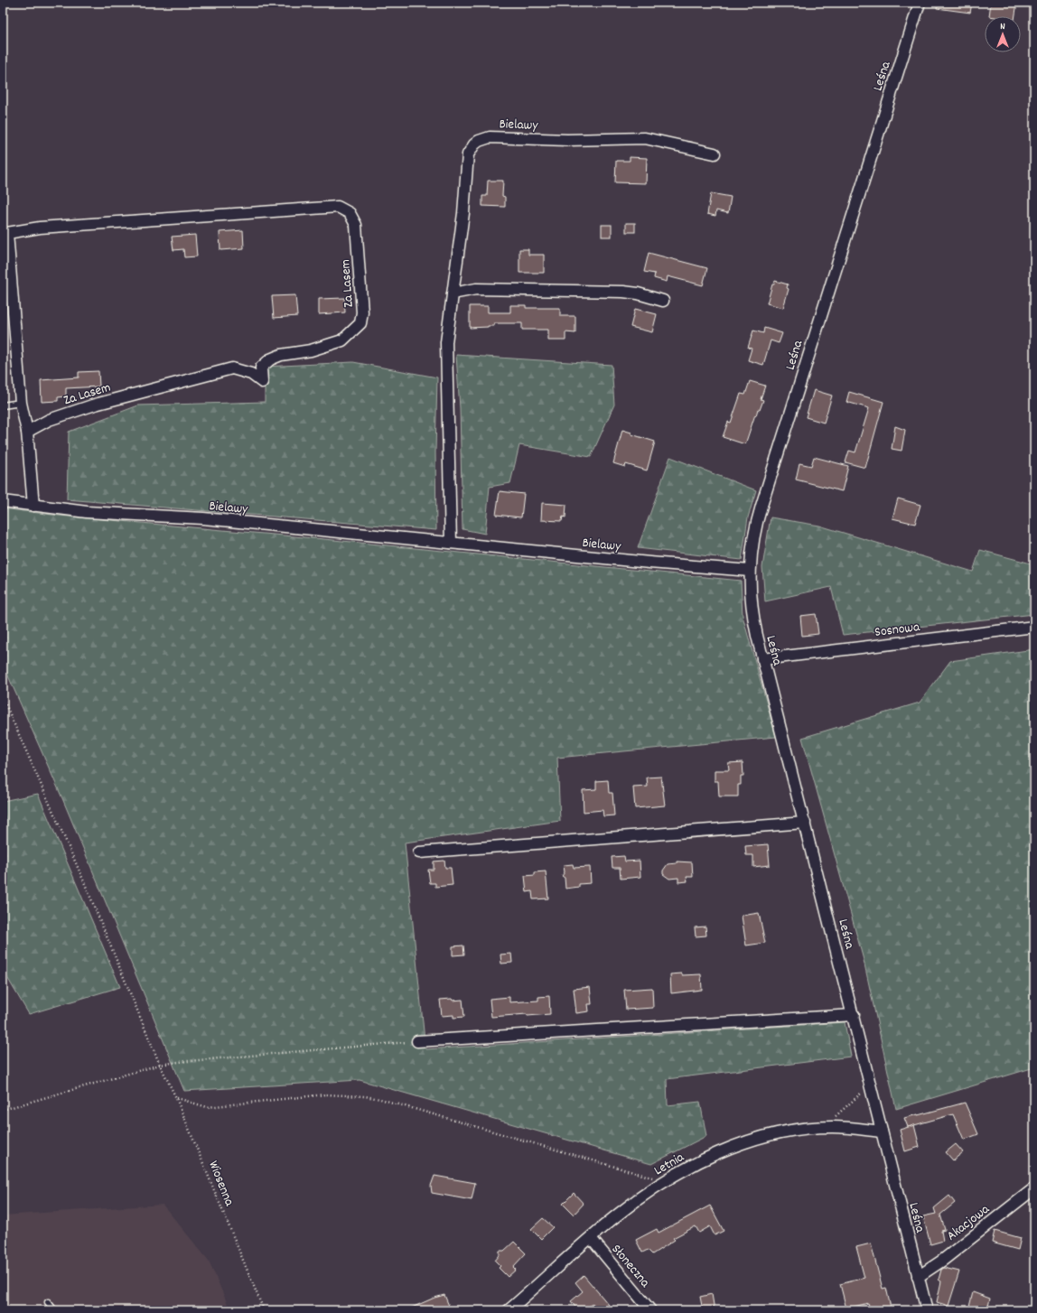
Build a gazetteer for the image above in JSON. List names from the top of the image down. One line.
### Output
{"streets":{"street":["Leśna","Bielawy","Za Lasem","Sosnowa","Letnia","Akacjowa","Słoneczna"],"path":["Wiosenna"]},"crossings":[["Leśna","Bielawy"],["Leśna","Sosnowa"],["Leśna","Letnia"],["Leśna","Akacjowa"],["Bielawy","Za Lasem"],["Letnia","Słoneczna"]],"north":"top"}
